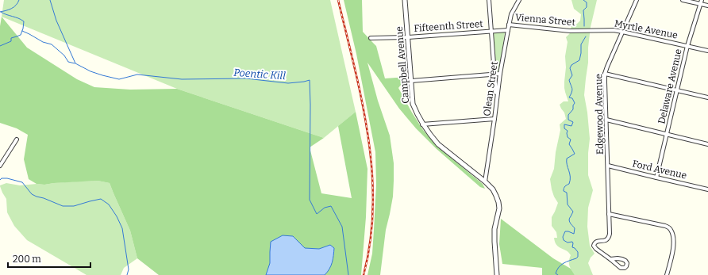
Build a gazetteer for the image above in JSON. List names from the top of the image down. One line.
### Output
{"streets":{"street":["Vienna Street","Fifteenth Street","Myrtle Avenue","Campbell Avenue","Delaware Avenue","Olean Street","Edgewood Avenue","Ford Avenue"]},"crossings":[["Vienna Street","Myrtle Avenue"],["Vienna Street","Olean Street"],["Fifteenth Street","Campbell Avenue"],["Fifteenth Street","Olean Street"],["Myrtle Avenue","Delaware Avenue"],["Myrtle Avenue","Edgewood Avenue"],["Campbell Avenue","Olean Street"],["Delaware Avenue","Ford Avenue"],["Edgewood Avenue","Ford Avenue"]],"water":["Poentic Kill"],"scale_bar":"200 m"}
